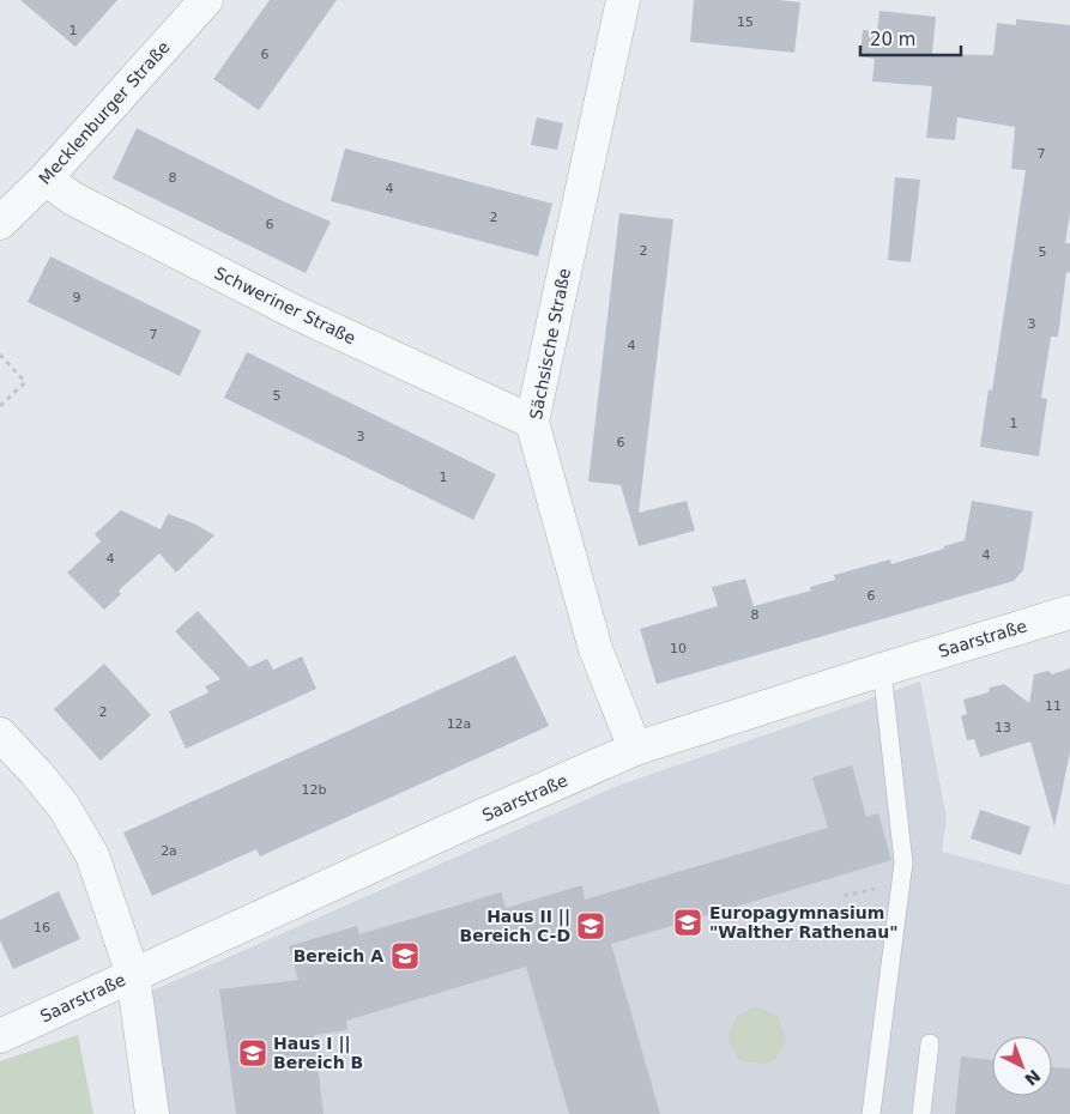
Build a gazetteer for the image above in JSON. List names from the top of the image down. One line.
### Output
{"streets":{"street":["Mecklenburger Straße","Schweriner Straße","Sächsische Straße","Saarstraße"]},"crossings":[["Mecklenburger Straße","Schweriner Straße"],["Schweriner Straße","Sächsische Straße"],["Sächsische Straße","Saarstraße"]],"places":{"school or university":["Europagymnasium \"Walther Rathenau\"","Haus II || Bereich C-D","Bereich A","Haus I || Bereich B"]},"house_numbers":["15","1","6","7","8","4","2","6","2","5","9","3","7","4","5","1","3","6","1","4","4","6","8","10","11","2","12a","13","12b","2a","16"],"scale_bar":"20 m","north":"bottom right"}
